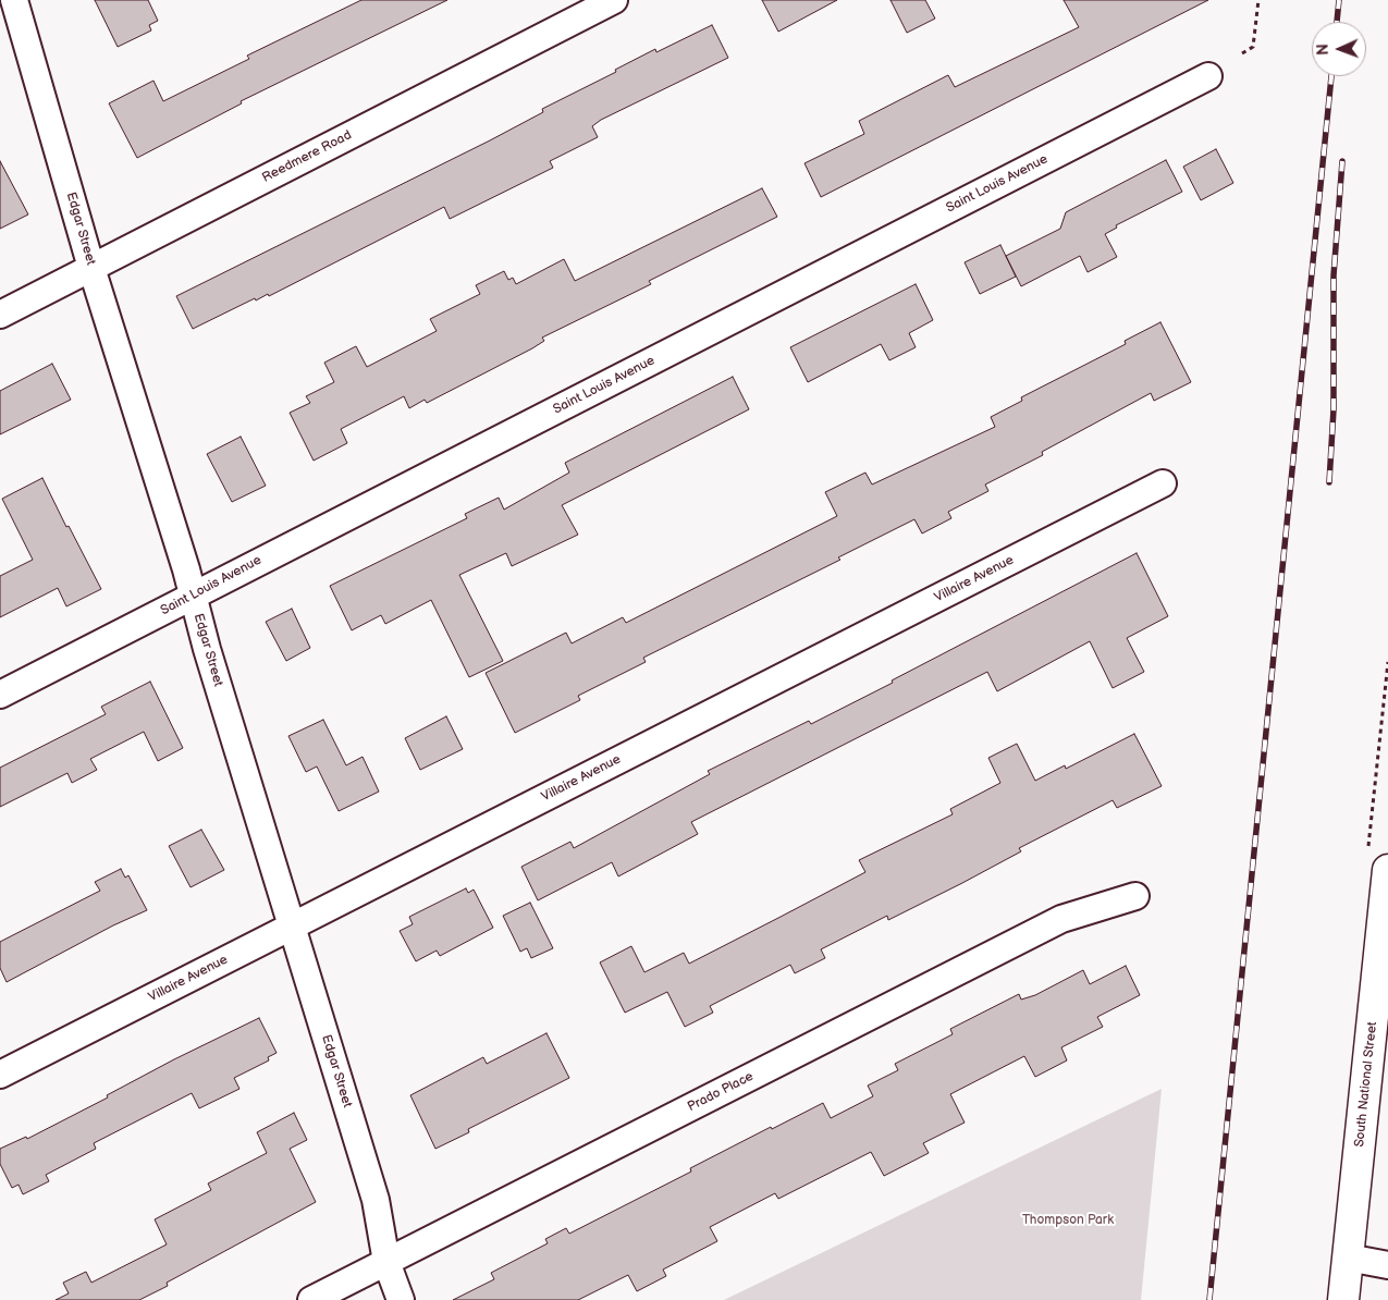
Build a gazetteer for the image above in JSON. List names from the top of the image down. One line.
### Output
{"streets":{"street":["Reedmere Road","Saint Louis Avenue","Edgar Street","Villaire Avenue","South National Street","Prado Place"]},"crossings":[["Reedmere Road","Edgar Street"],["Saint Louis Avenue","Edgar Street"],["Edgar Street","Villaire Avenue"],["Edgar Street","Prado Place"]],"parks":["Thompson Park"],"north":"left"}
